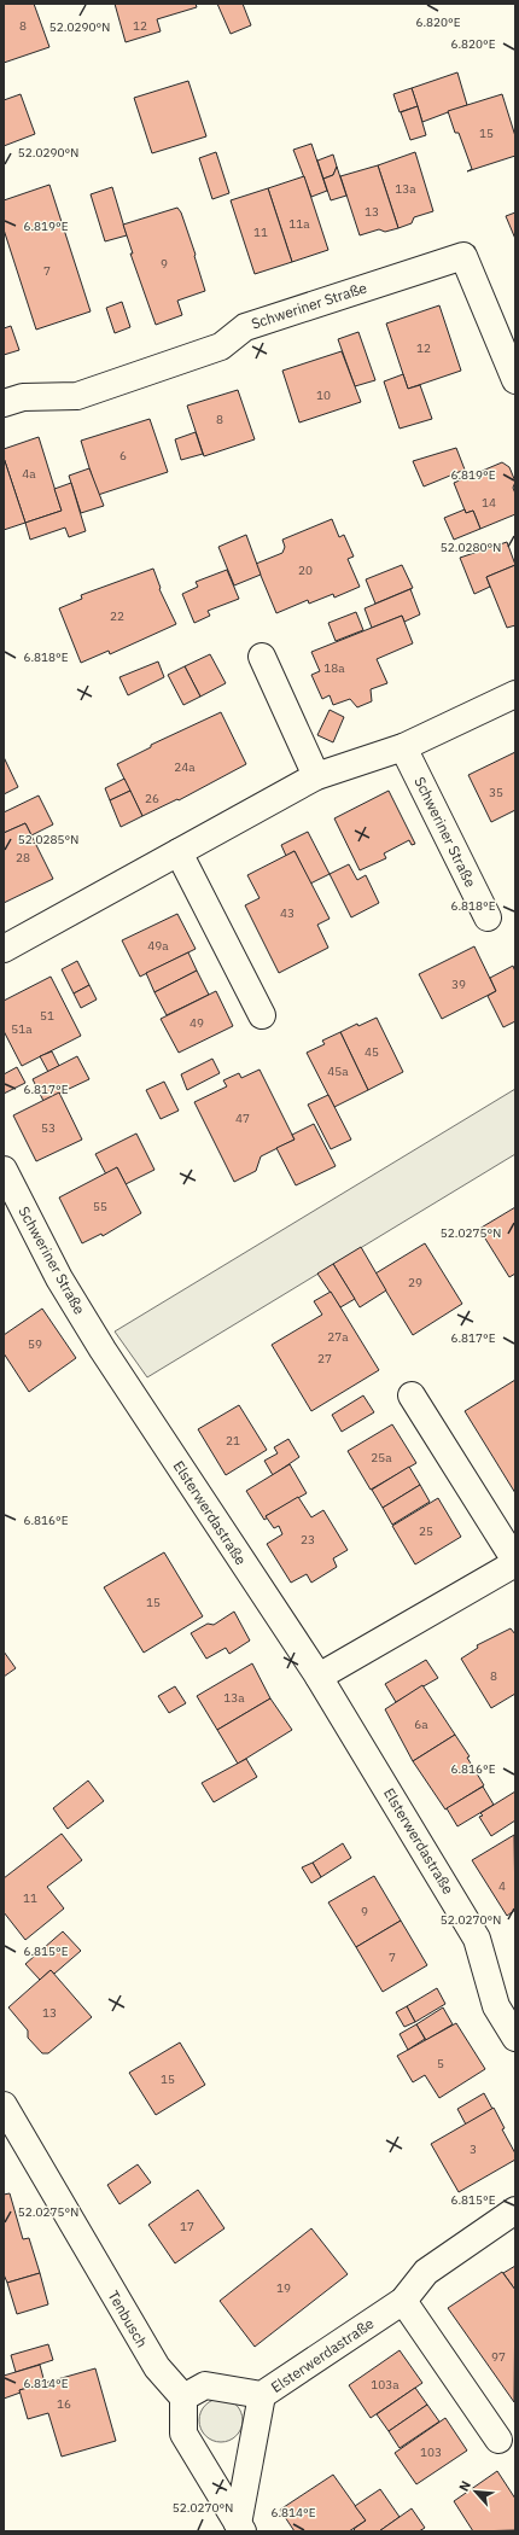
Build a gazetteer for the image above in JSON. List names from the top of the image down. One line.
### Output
{"streets":{"street":["Schweriner Straße","Elsterwerdastraße","Tenbusch"]},"crossings":[["Schweriner Straße","Elsterwerdastraße"],["Elsterwerdastraße","Tenbusch"]],"house_numbers":["8","12","15","13a","13","11a","11","9","7","12","10","8","6","4a","14","20","22","18a","24a","35","26","28","43","49a","39","51","49","51a","45","45a","47","53","55","29","27a","59","27","21","25a","25","23","15","8","13a","6a","4","11","9","7","13","5","15","3","17","19","97","103a","16","103"],"north":"top left","coordinates":["6.820°E","52.0290°N","6.819°E","52.0280°N","6.818°E","52.0285°N","6.817°E","52.0275°N","6.816°E","52.0270°N","6.815°E","6.814°E"]}
